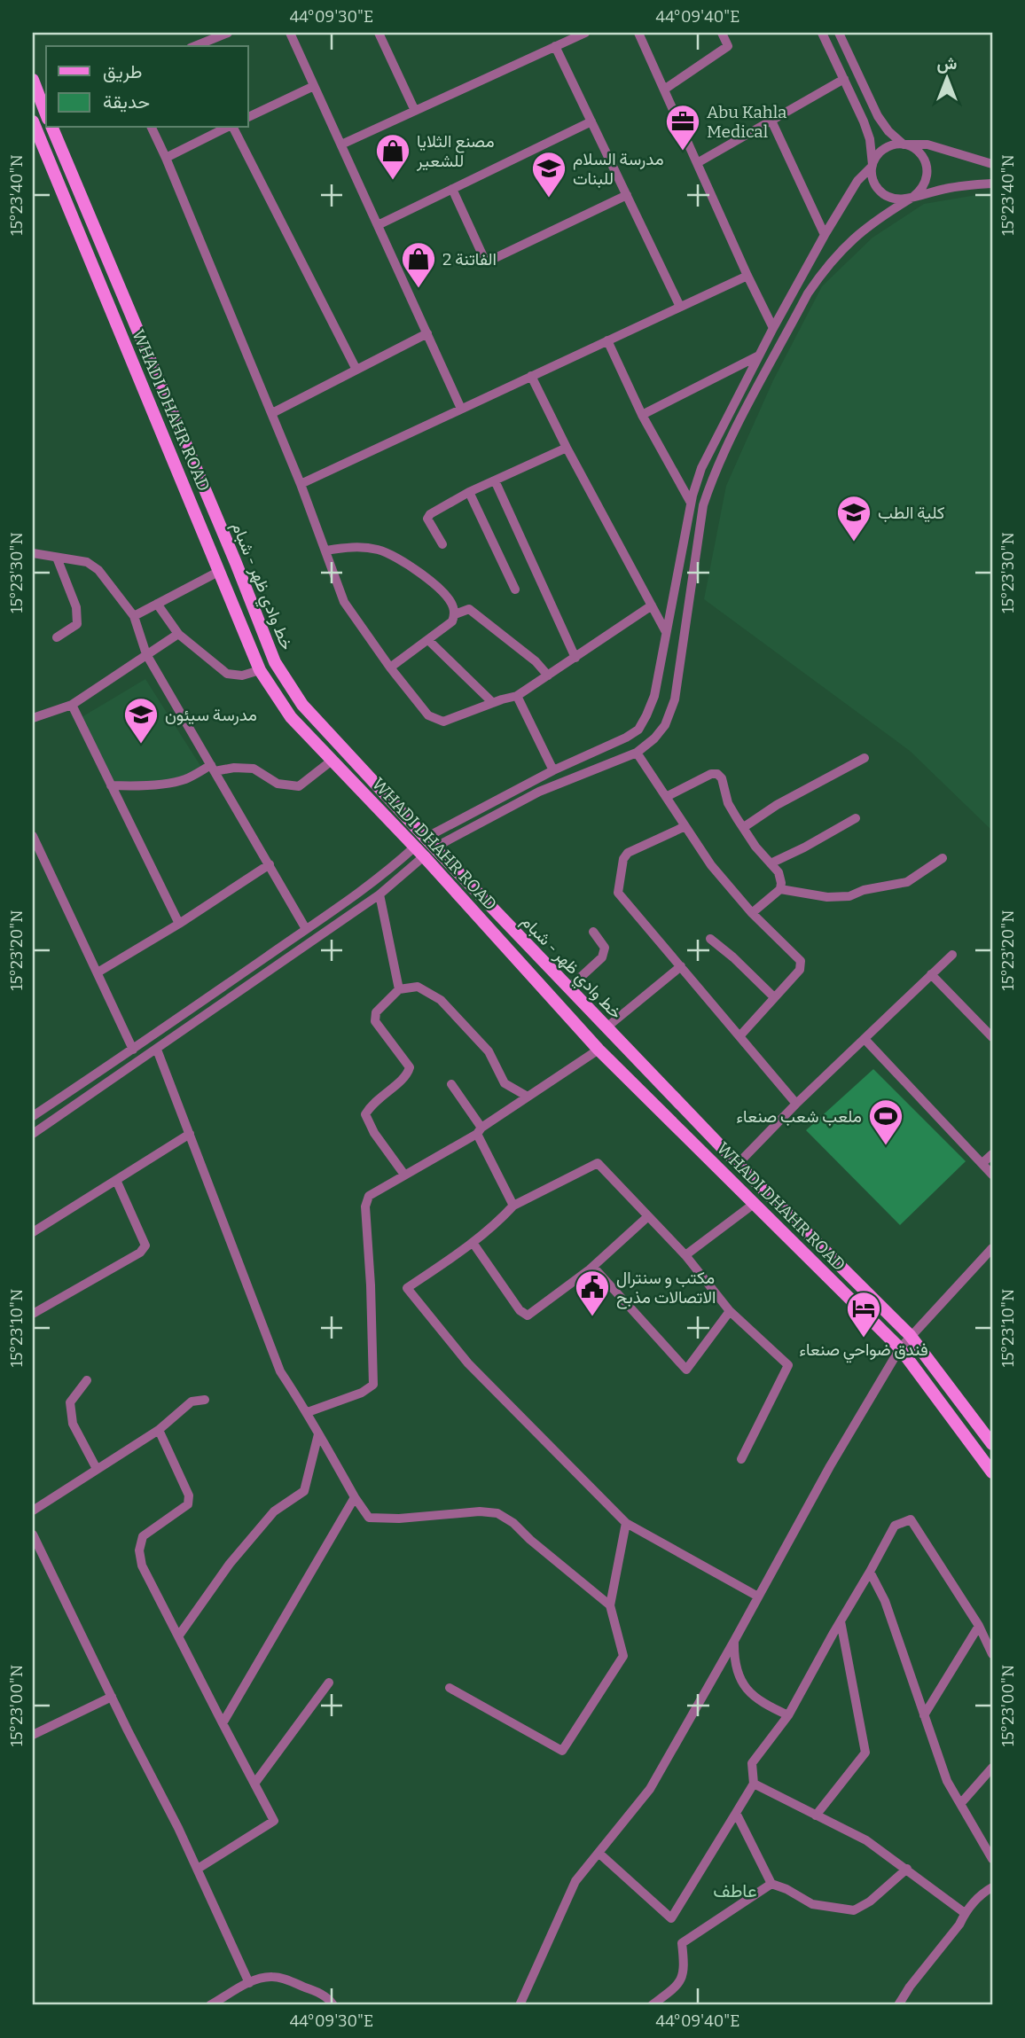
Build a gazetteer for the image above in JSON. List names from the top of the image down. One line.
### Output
{"streets":{"main road":["WHADI DHAHR ROAD","خط وادي ظهر - شبام"]},"crossings":[["WHADI DHAHR ROAD","خط وادي ظهر - شبام"]],"districts":["عاطف"],"places":{"office":["Abu Kahla Medical"],"shop":["مصنع الثلايا للشعير","الفاتنة 2"],"school or university":["مدرسة السلام للبنات","كلية الطب","مدرسة سيئون"],"sports":["ملعب شعب صنعاء"],"public building":["مكتب و سنترال الاتصالات مذبح"],"hotel":["فندق ضواحي صنعاء"]},"legend":["طريق","حديقة"],"north":"top","coordinates":["44°09'30\"E","44°09'40\"E","15°23'40\"N","15°23'30\"N","15°23'20\"N","15°23'10\"N","15°23'00\"N"]}
